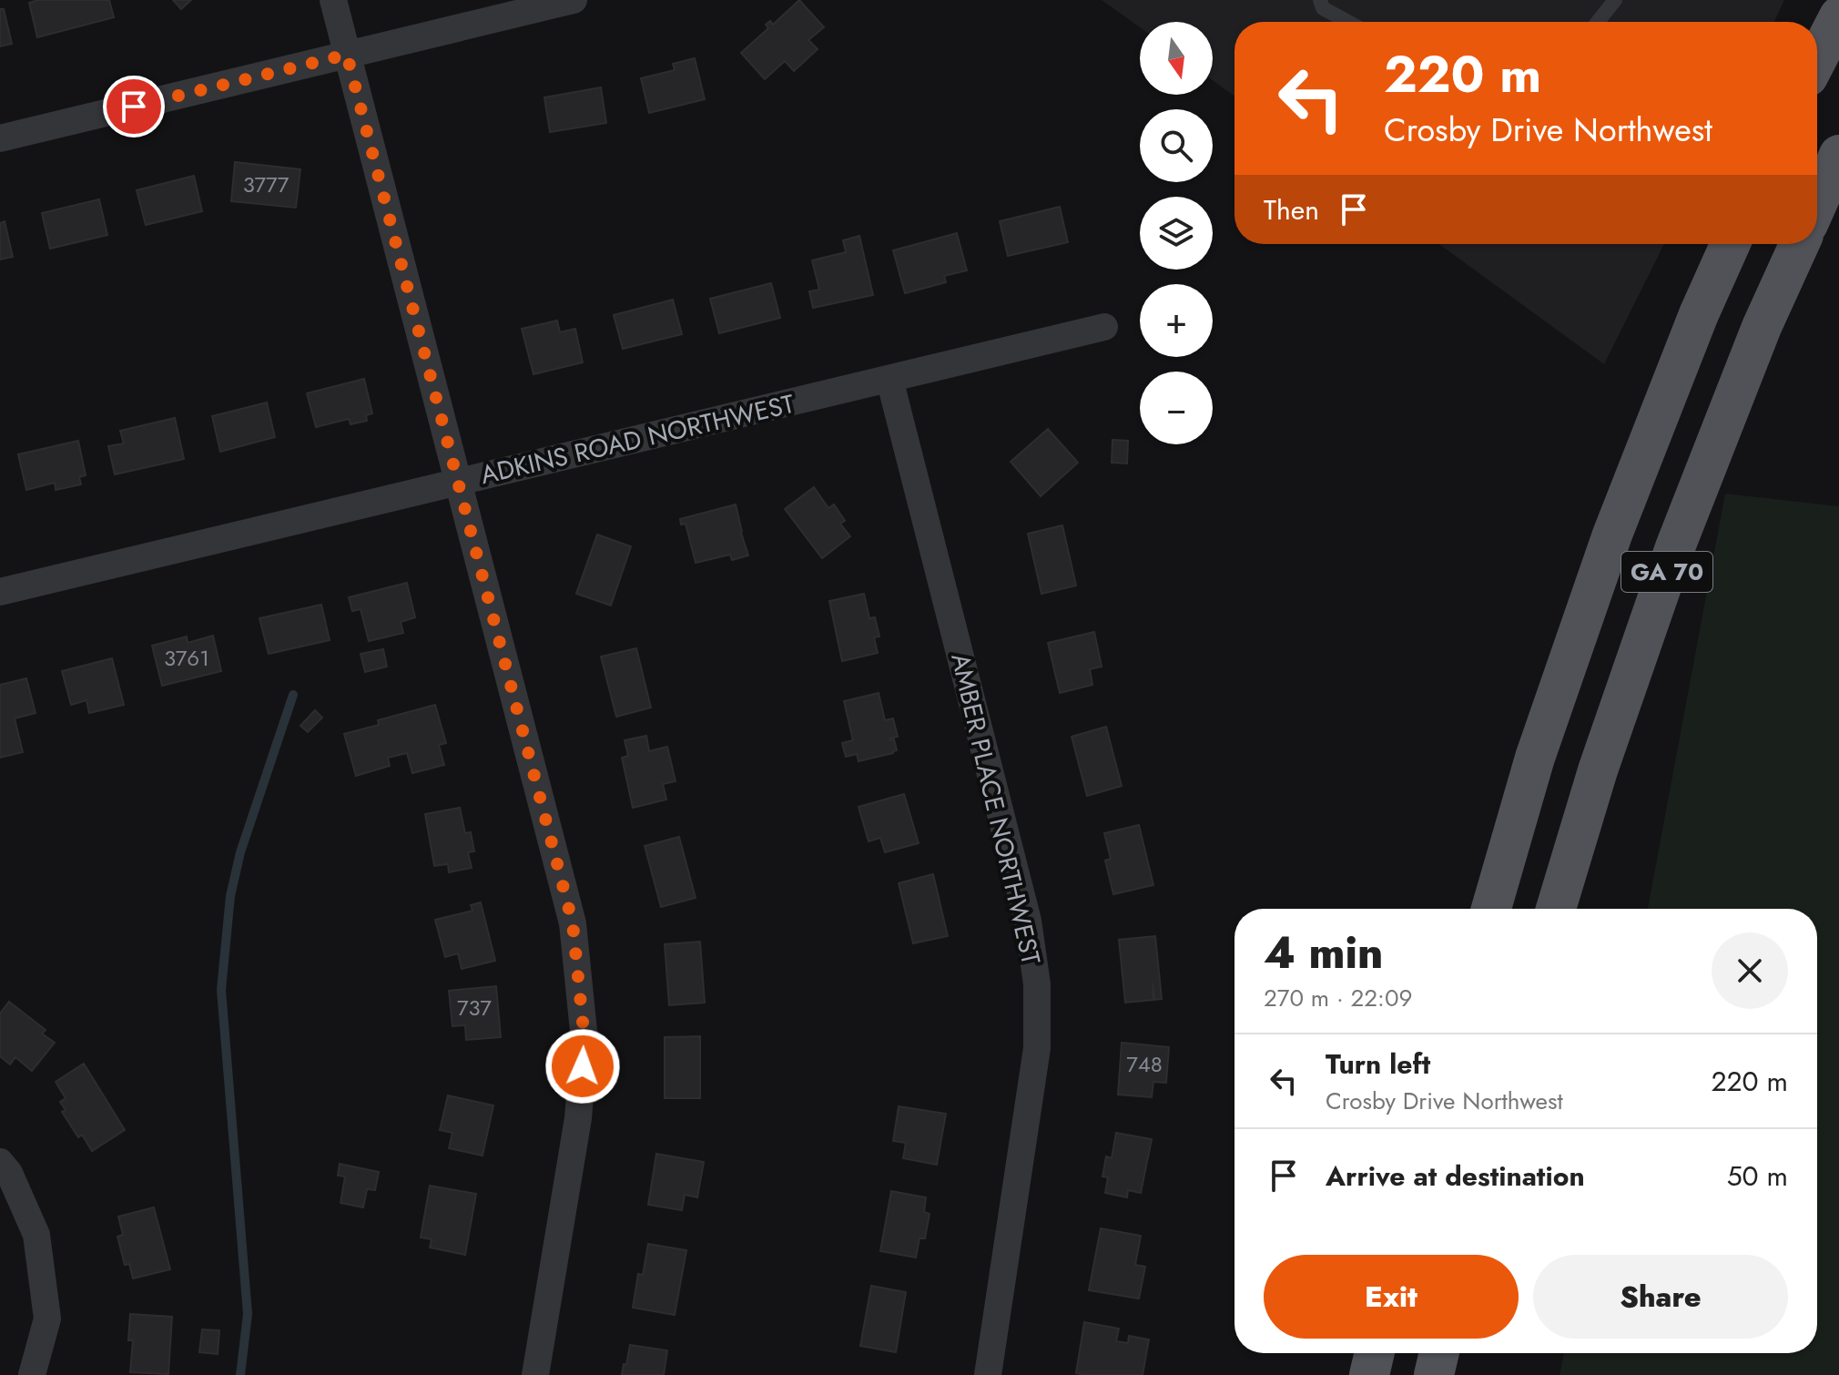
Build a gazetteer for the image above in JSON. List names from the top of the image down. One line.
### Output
{"streets":{"main road":["GA 70"],"street":["ADKINS ROAD NORTHWEST","AMBER PLACE NORTHWEST"]},"crossings":[["ADKINS ROAD NORTHWEST","AMBER PLACE NORTHWEST"]],"house_numbers":["3777","3761","737","748"],"north":"bottom","page":{"map_buttons":["+","−"],"turn":["220 m","Crosby Drive Northwest"],"then":"Then","heading":["4 min","270 m · 22:09"],"list":[{"name":"Turn left","note":"Crosby Drive Northwest","value":"220 m"},{"name":"Arrive at destination","value":"50 m"}],"buttons":["Exit","Share"]}}
